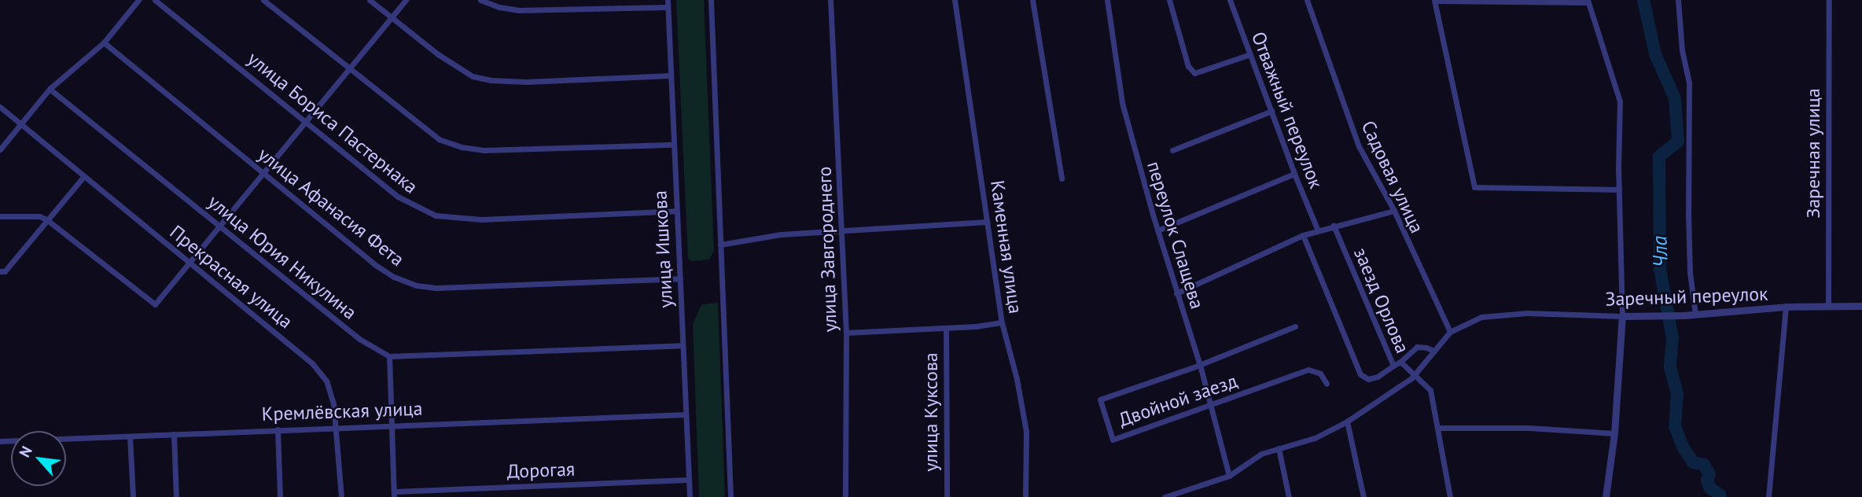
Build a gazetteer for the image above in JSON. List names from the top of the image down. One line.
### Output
{"streets":{"street":["Отважный переулок","улица Бориса Пастернака","Заречная улица","Садовая улица","улица Афанасия Фета","переулок Слащева","Каменная улица","улица Ишкова","улица Завгороднего","улица Юрия Никулина","Прекрасная улица","Заречный переулок","заезд Орлова","Двойной заезд","Кремлёвская улица","улица Куксова","Дорогая"]},"crossings":[["улица Бориса Пастернака","улица Ишкова"],["Заречная улица","Заречный переулок"],["Садовая улица","Заречный переулок"],["улица Афанасия Фета","улица Ишкова"],["переулок Слащева","Двойной заезд"],["улица Ишкова","Кремлёвская улица"],["улица Ишкова","Дорогая"],["Прекрасная улица","Кремлёвская улица"]],"water":["Чла"],"north":"top left"}
